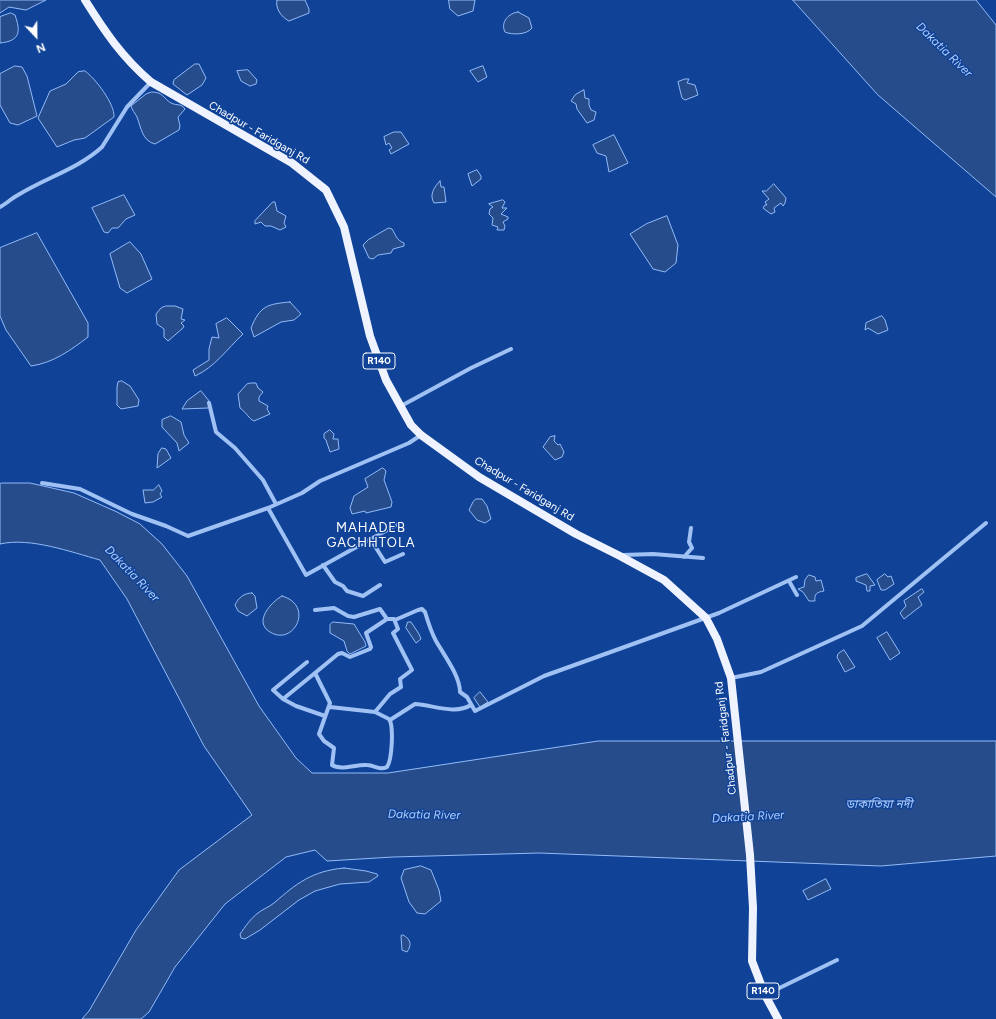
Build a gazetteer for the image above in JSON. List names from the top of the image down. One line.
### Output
{"streets":{"main road":["Chadpur - Faridganj Rd","R140"]},"crossings":[["Chadpur - Faridganj Rd","R140"]],"districts":["MAHADEB GACHHTOLA"],"water":["Dakatia River","ডাকাতিয়া নদী"],"north":"bottom"}
